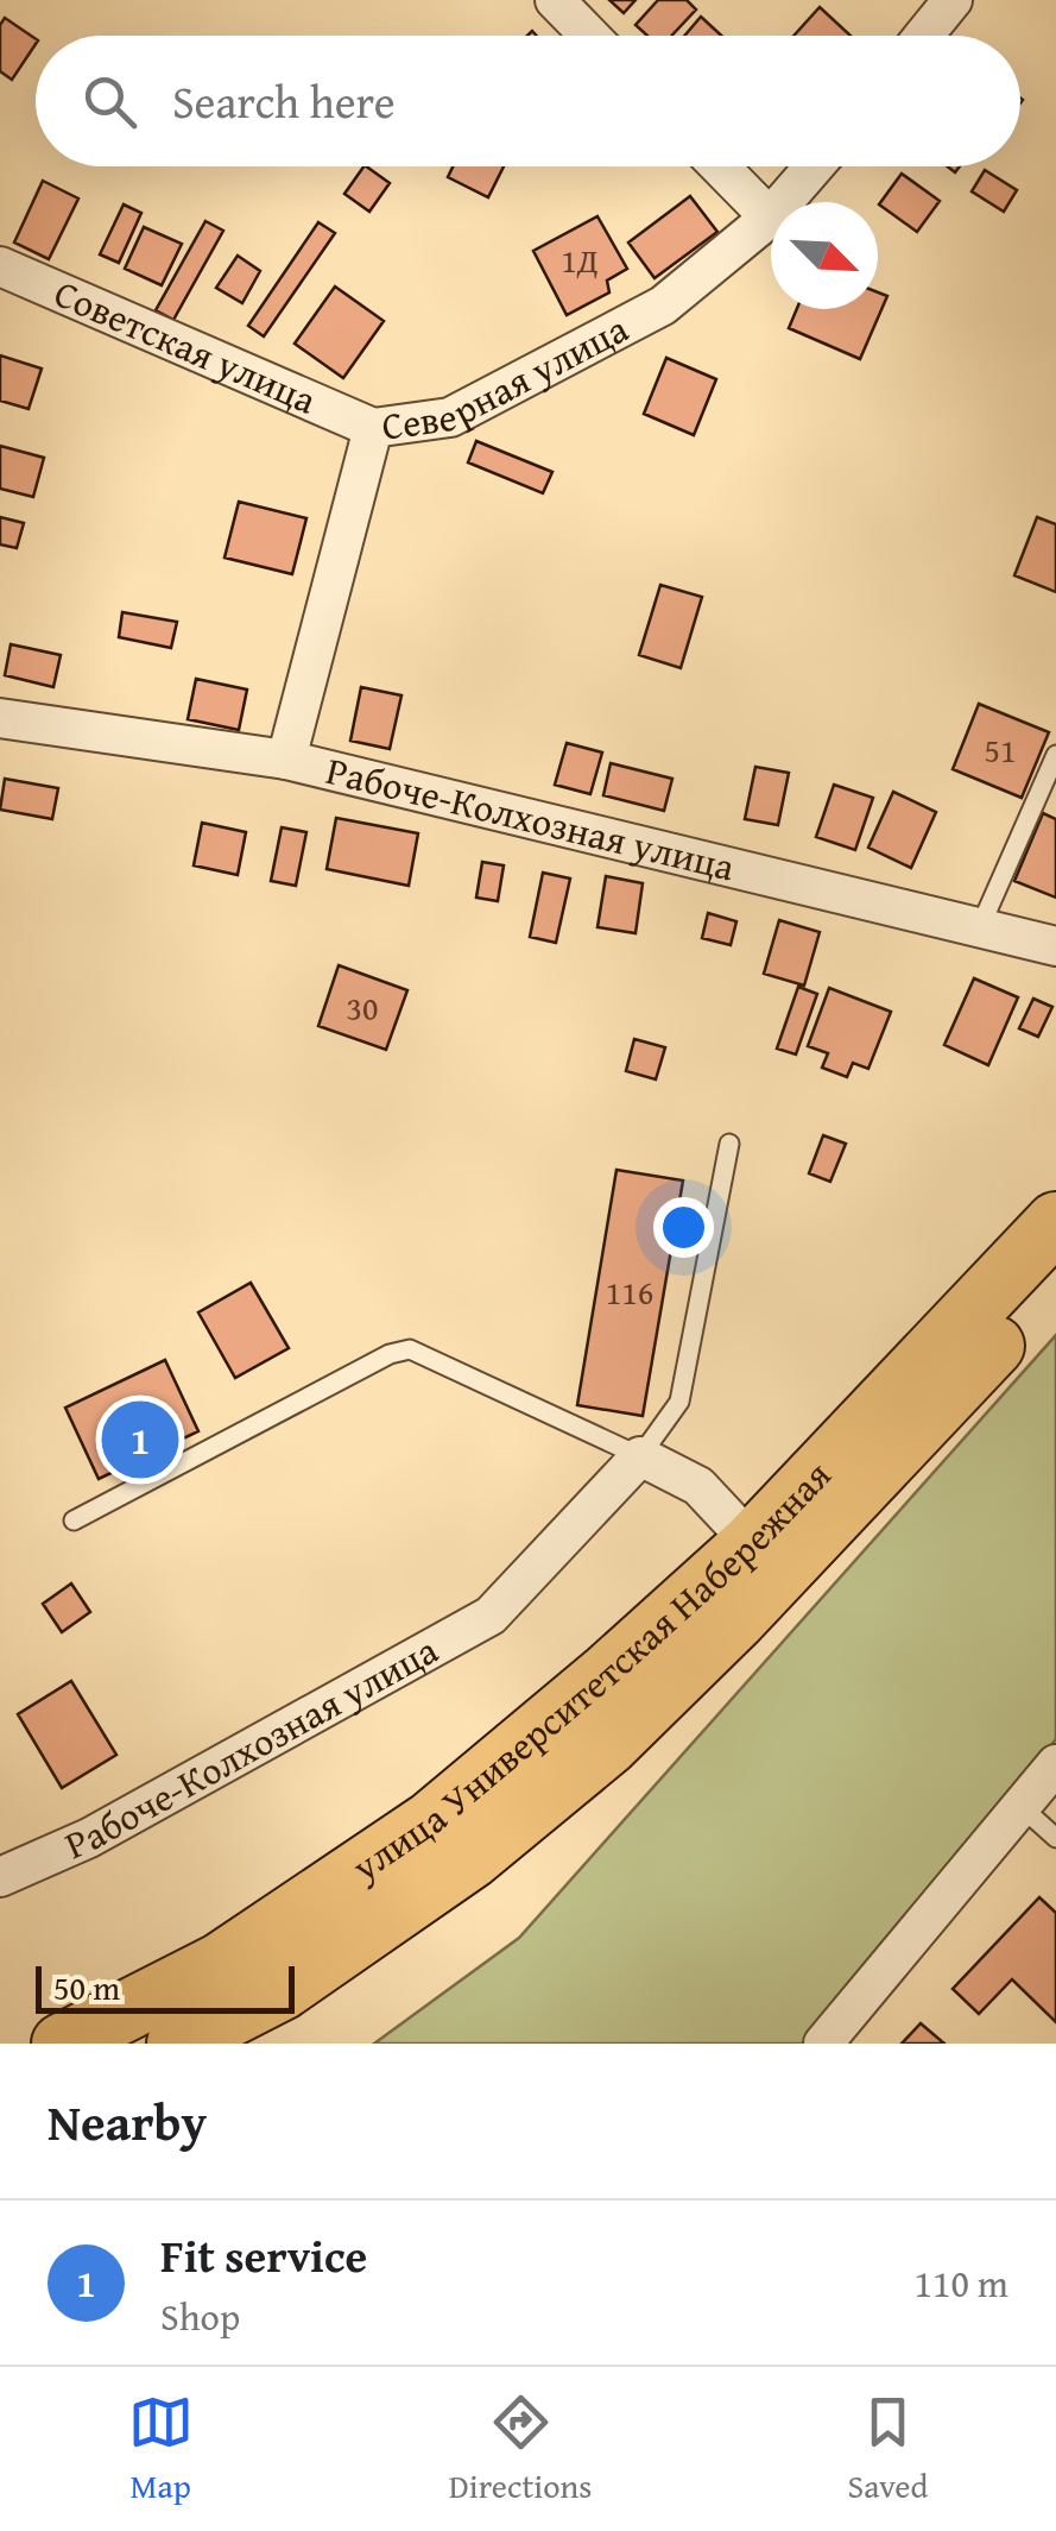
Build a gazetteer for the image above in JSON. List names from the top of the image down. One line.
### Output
{"streets":{"main road":["улица Университетская Набережная"],"street":["Советская улица","Северная улица","Рабоче-Колхозная улица"]},"crossings":[["Советская улица","Северная улица"],["Северная улица","Рабоче-Колхозная улица"]],"house_numbers":["1Д","51","30","116"],"scale_bar":"50 m","north":"bottom right","page":{"search":"Search here","pins":"1","scale":"50 m","heading":"Nearby","list":[{"mark":"1","name":"Fit service","note":"Shop","value":"110 m"}],"nav":["Map","Directions","Saved"]}}
